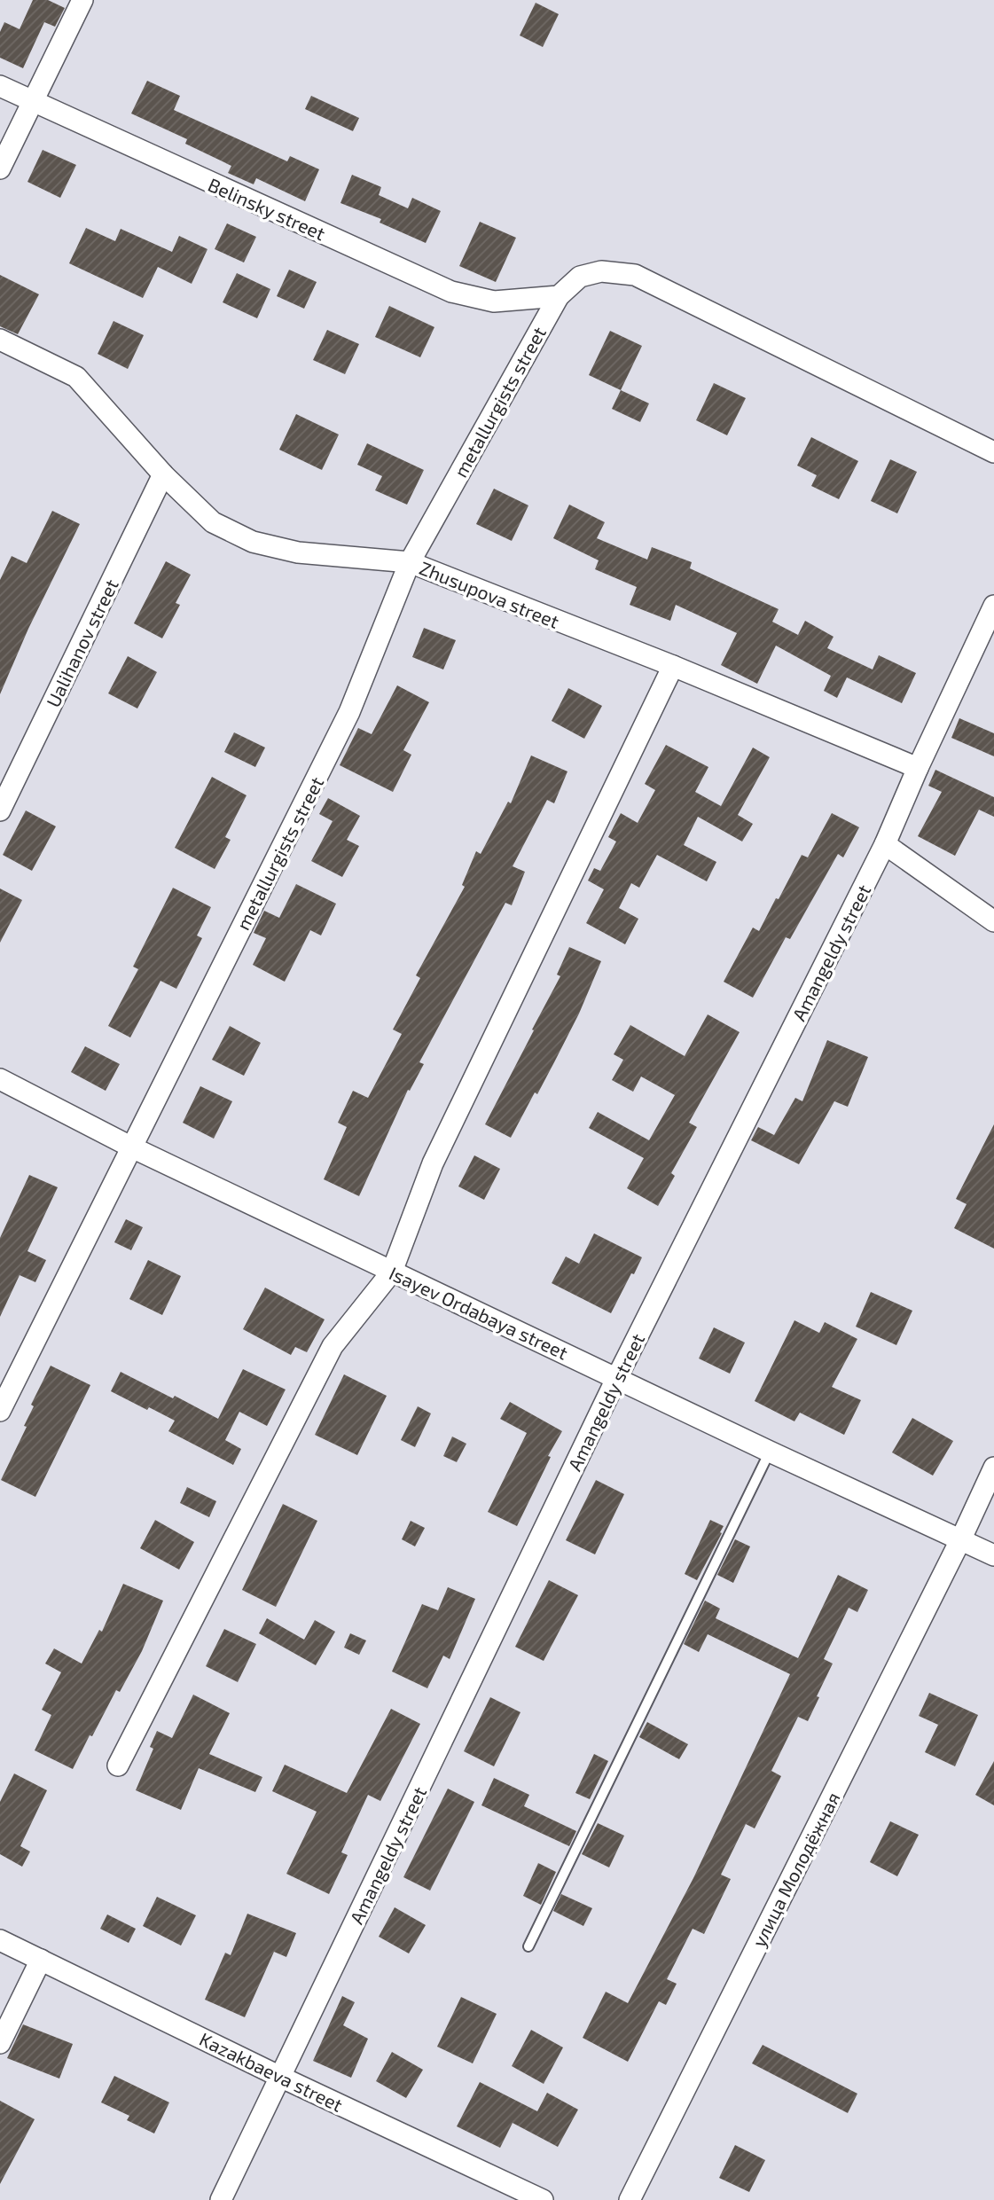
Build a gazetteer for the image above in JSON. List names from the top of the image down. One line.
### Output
{"streets":{"street":["Belinsky street","metallurgists street","Zhusupova street","Ualihanov street","Amangeldy street","Isayev Ordabaya street","улица Молодёжная","Kazakbaeva street"]},"crossings":[["Belinsky street","metallurgists street"],["metallurgists street","Zhusupova street"],["metallurgists street","Isayev Ordabaya street"],["Zhusupova street","Ualihanov street"],["Zhusupova street","Amangeldy street"],["Amangeldy street","Isayev Ordabaya street"],["Amangeldy street","Kazakbaeva street"],["Isayev Ordabaya street","улица Молодёжная"]]}
